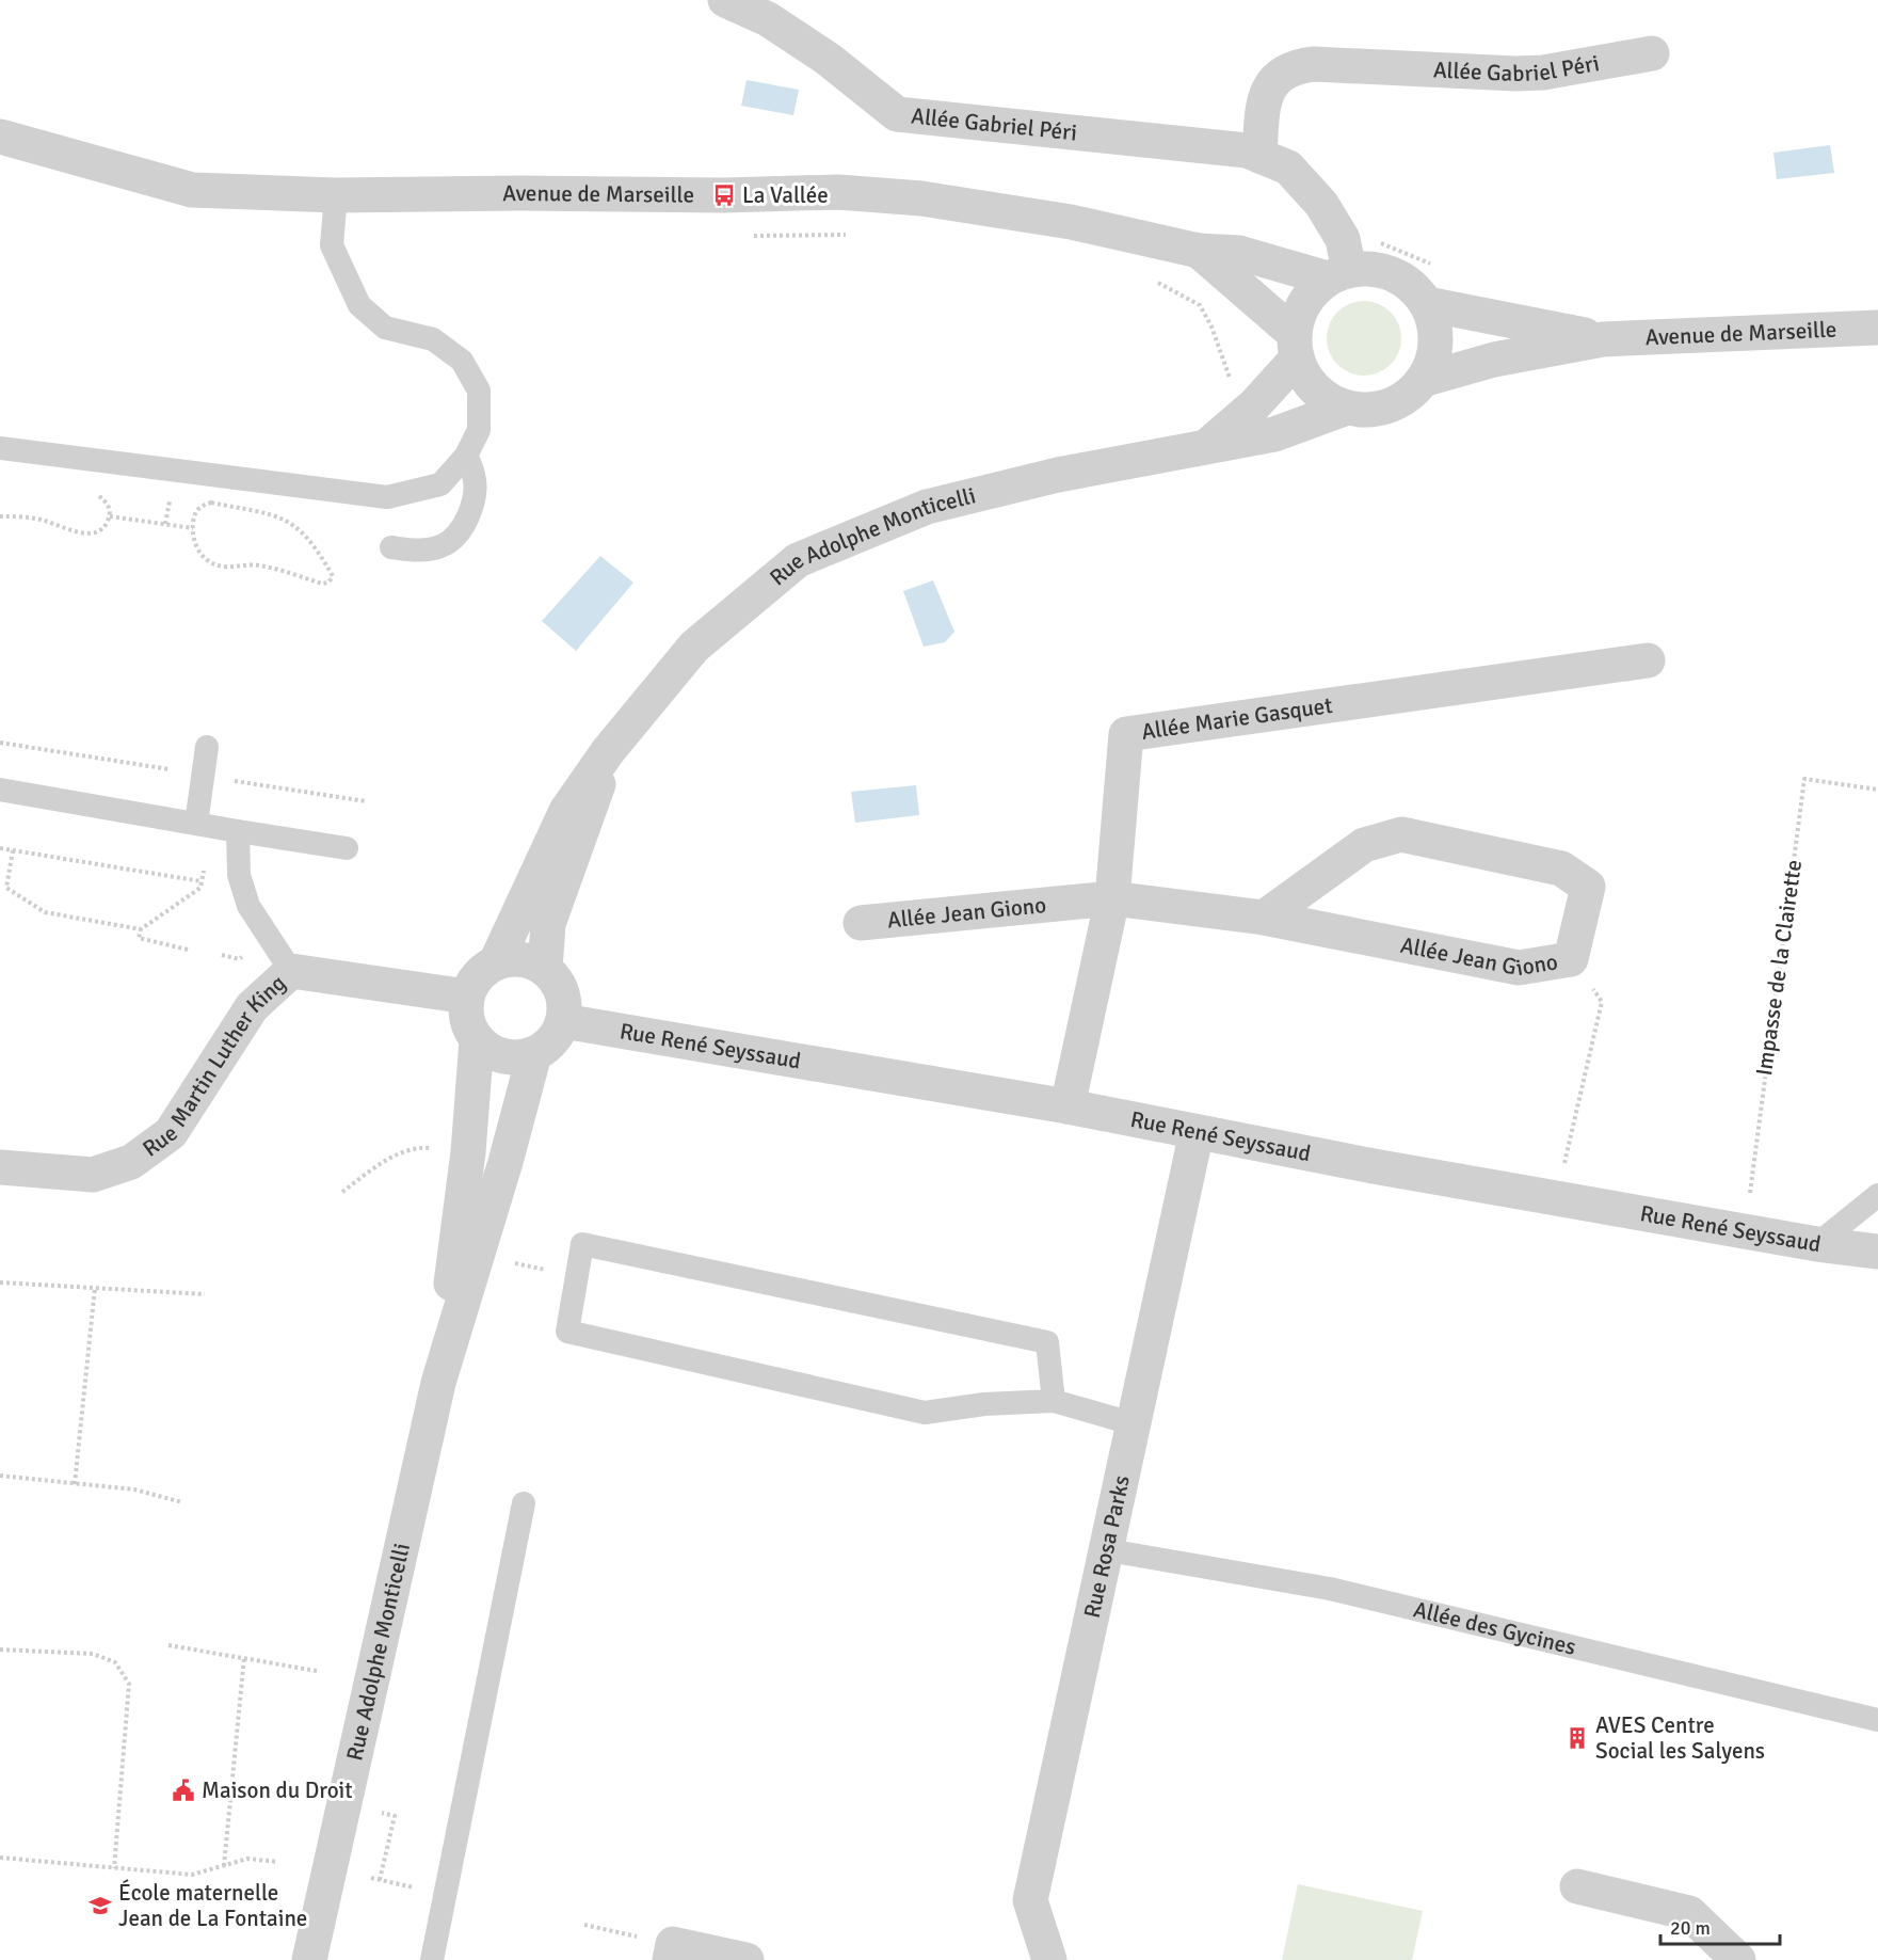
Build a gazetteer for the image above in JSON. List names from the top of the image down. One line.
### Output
{"streets":{"street":["Allée Gabriel Péri","Avenue de Marseille","Rue Adolphe Monticelli","Allée Marie Gasquet","Allée Jean Giono","Rue René Seyssaud","Rue Martin Luther King","Rue Rosa Parks"],"lane":["Allée des Gycines"],"path":["Impasse de la Clairette"]},"crossings":[["Allée Gabriel Péri","Avenue de Marseille"],["Allée Gabriel Péri","Rue Adolphe Monticelli"],["Avenue de Marseille","Rue Adolphe Monticelli"],["Rue Adolphe Monticelli","Rue René Seyssaud"],["Rue Adolphe Monticelli","Rue Martin Luther King"],["Allée Marie Gasquet","Allée Jean Giono"],["Allée Marie Gasquet","Rue René Seyssaud"],["Impasse de la Clairette","Rue René Seyssaud"],["Rue René Seyssaud","Rue Martin Luther King"],["Rue René Seyssaud","Rue Rosa Parks"],["Rue Rosa Parks","Allée des Gycines"]],"places":{"bus stop":["La Vallée"],"building":["AVES Centre Social les Salyens"],"public building":["Maison du Droit"],"school or university":["École maternelle Jean de La Fontaine"]},"scale_bar":"20 m"}
